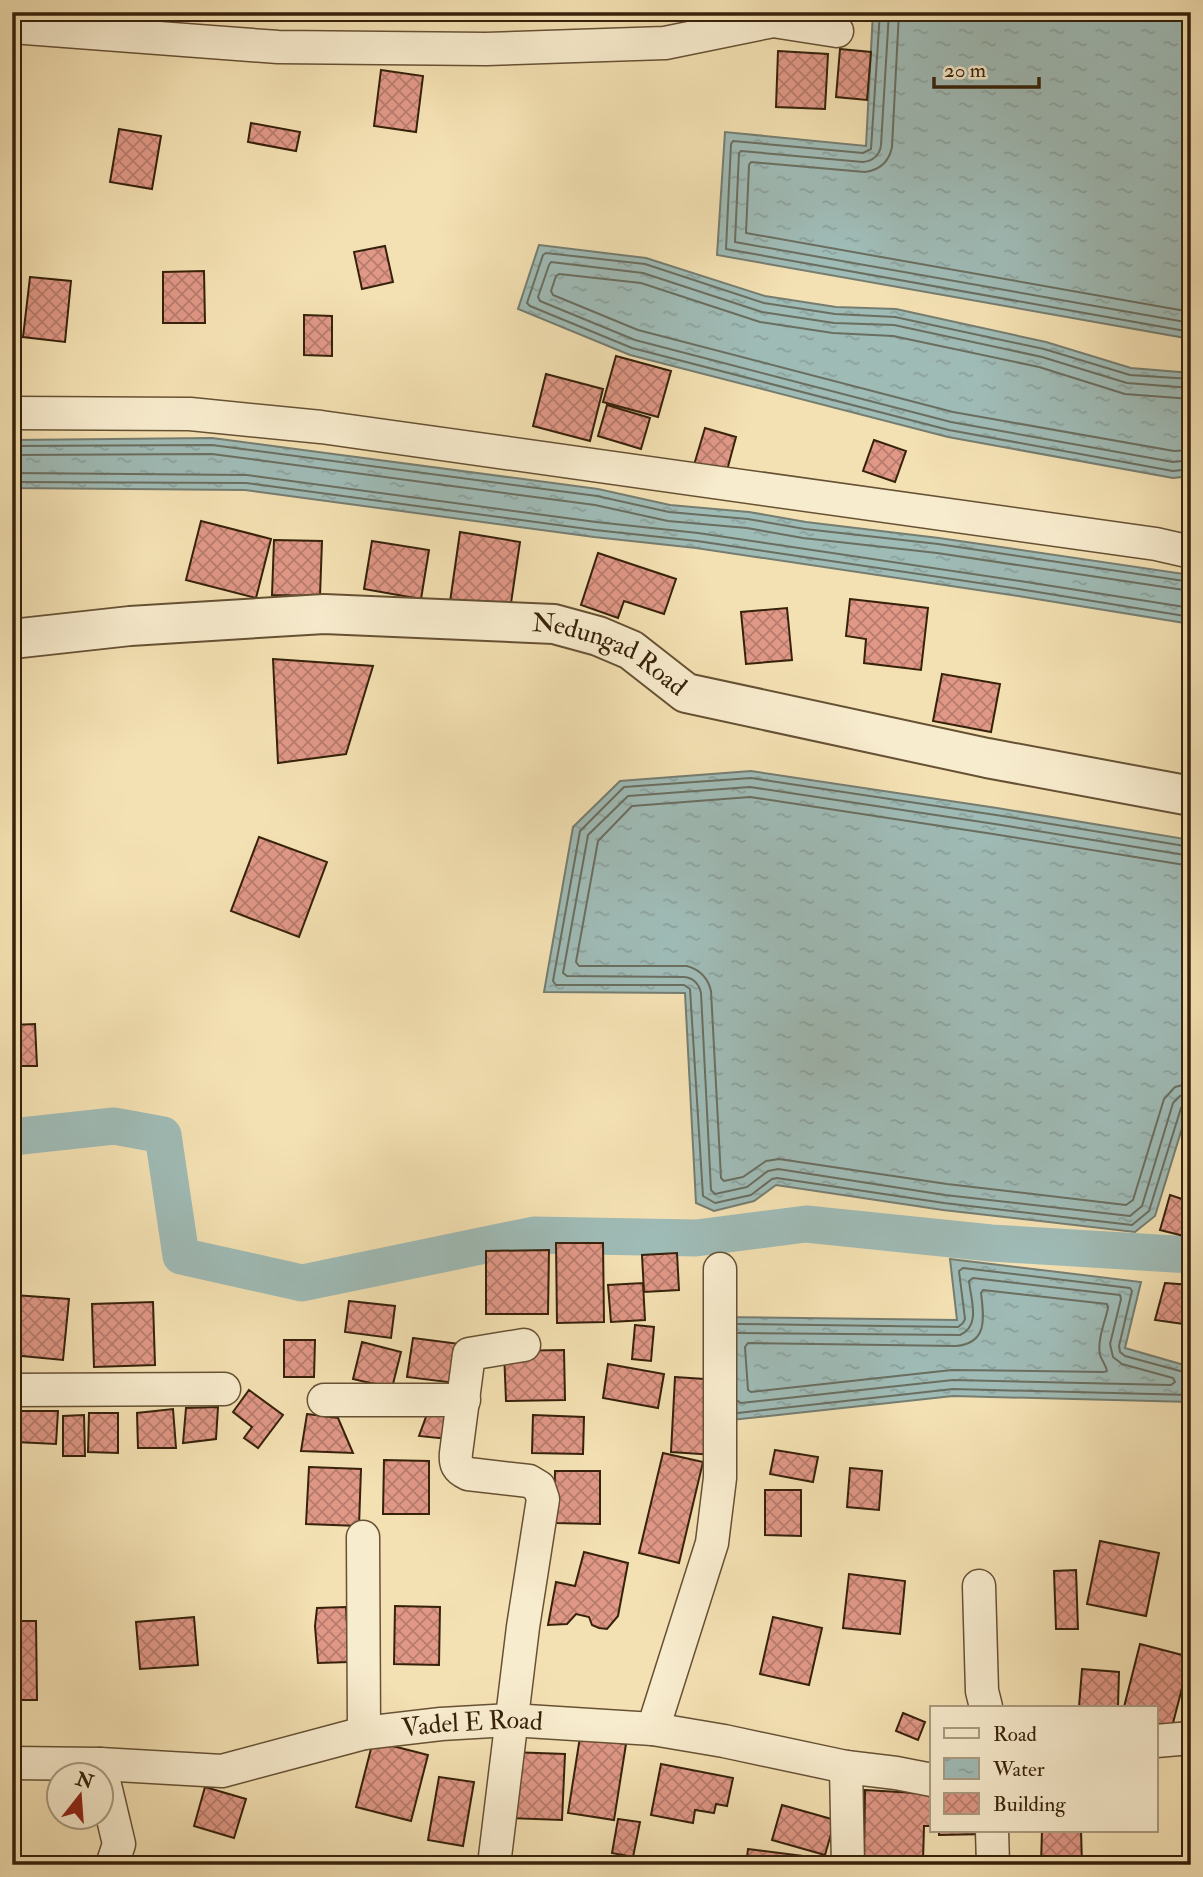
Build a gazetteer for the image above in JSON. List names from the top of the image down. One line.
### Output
{"streets":{"street":["Nedungad Road","Vadel E Road"]},"legend":["Road","Water","Building"],"scale_bar":"20 m","north":"top"}
